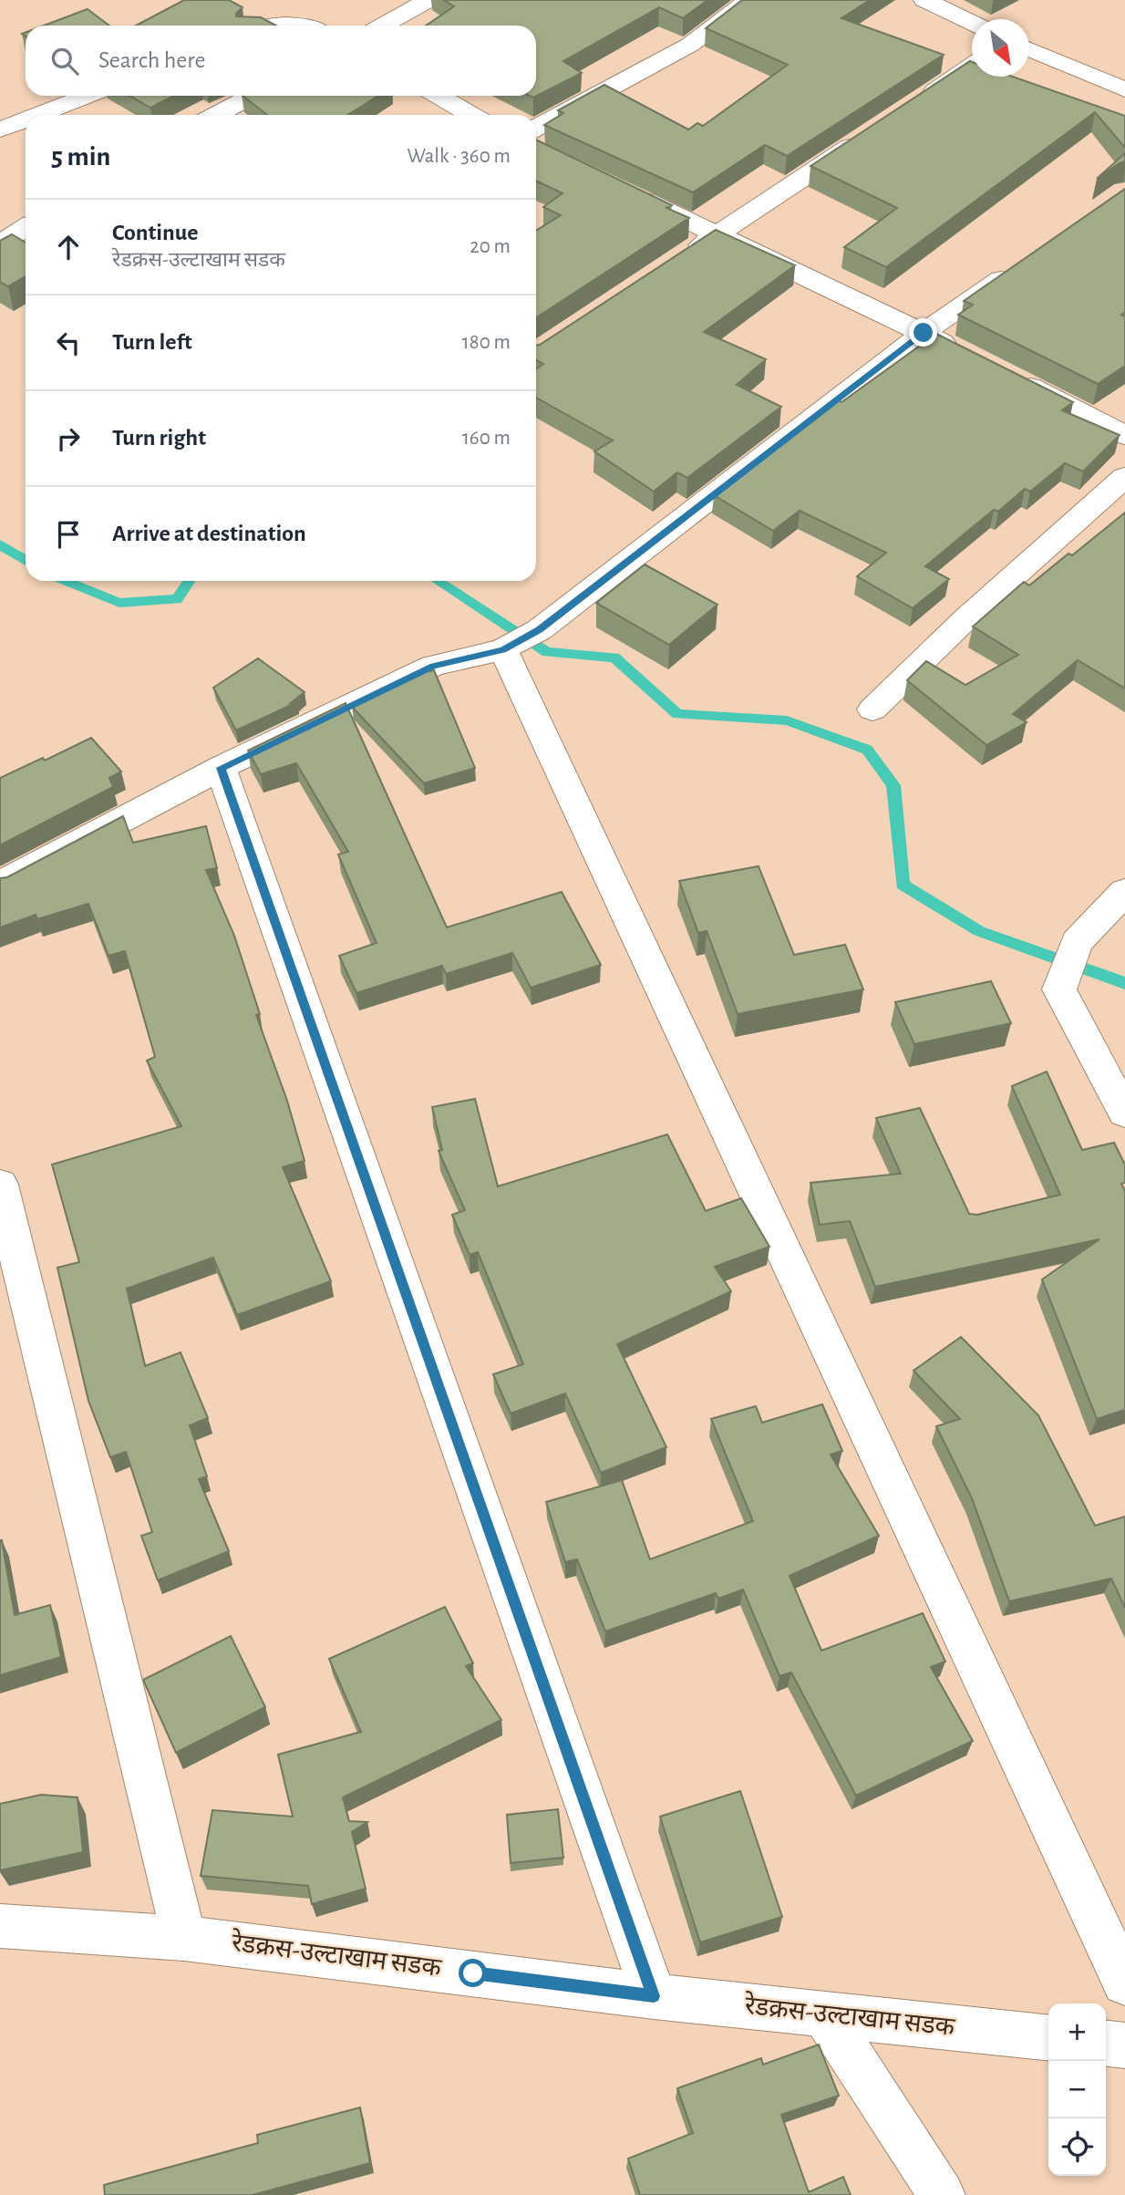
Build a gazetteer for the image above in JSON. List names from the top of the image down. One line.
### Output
{"streets":{"street":["रेडक्रस-उल्टाखाम सडक"]},"north":"bottom right","page":{"search":"Search here","heading":["5 min","Walk · 360 m"],"list":[["Continue","रेडक्रस-उल्टाखाम सडक","20 m"],["Turn left","180 m"],["Turn right","160 m"],"Arrive at destination"],"map_buttons":["+","−"]}}
